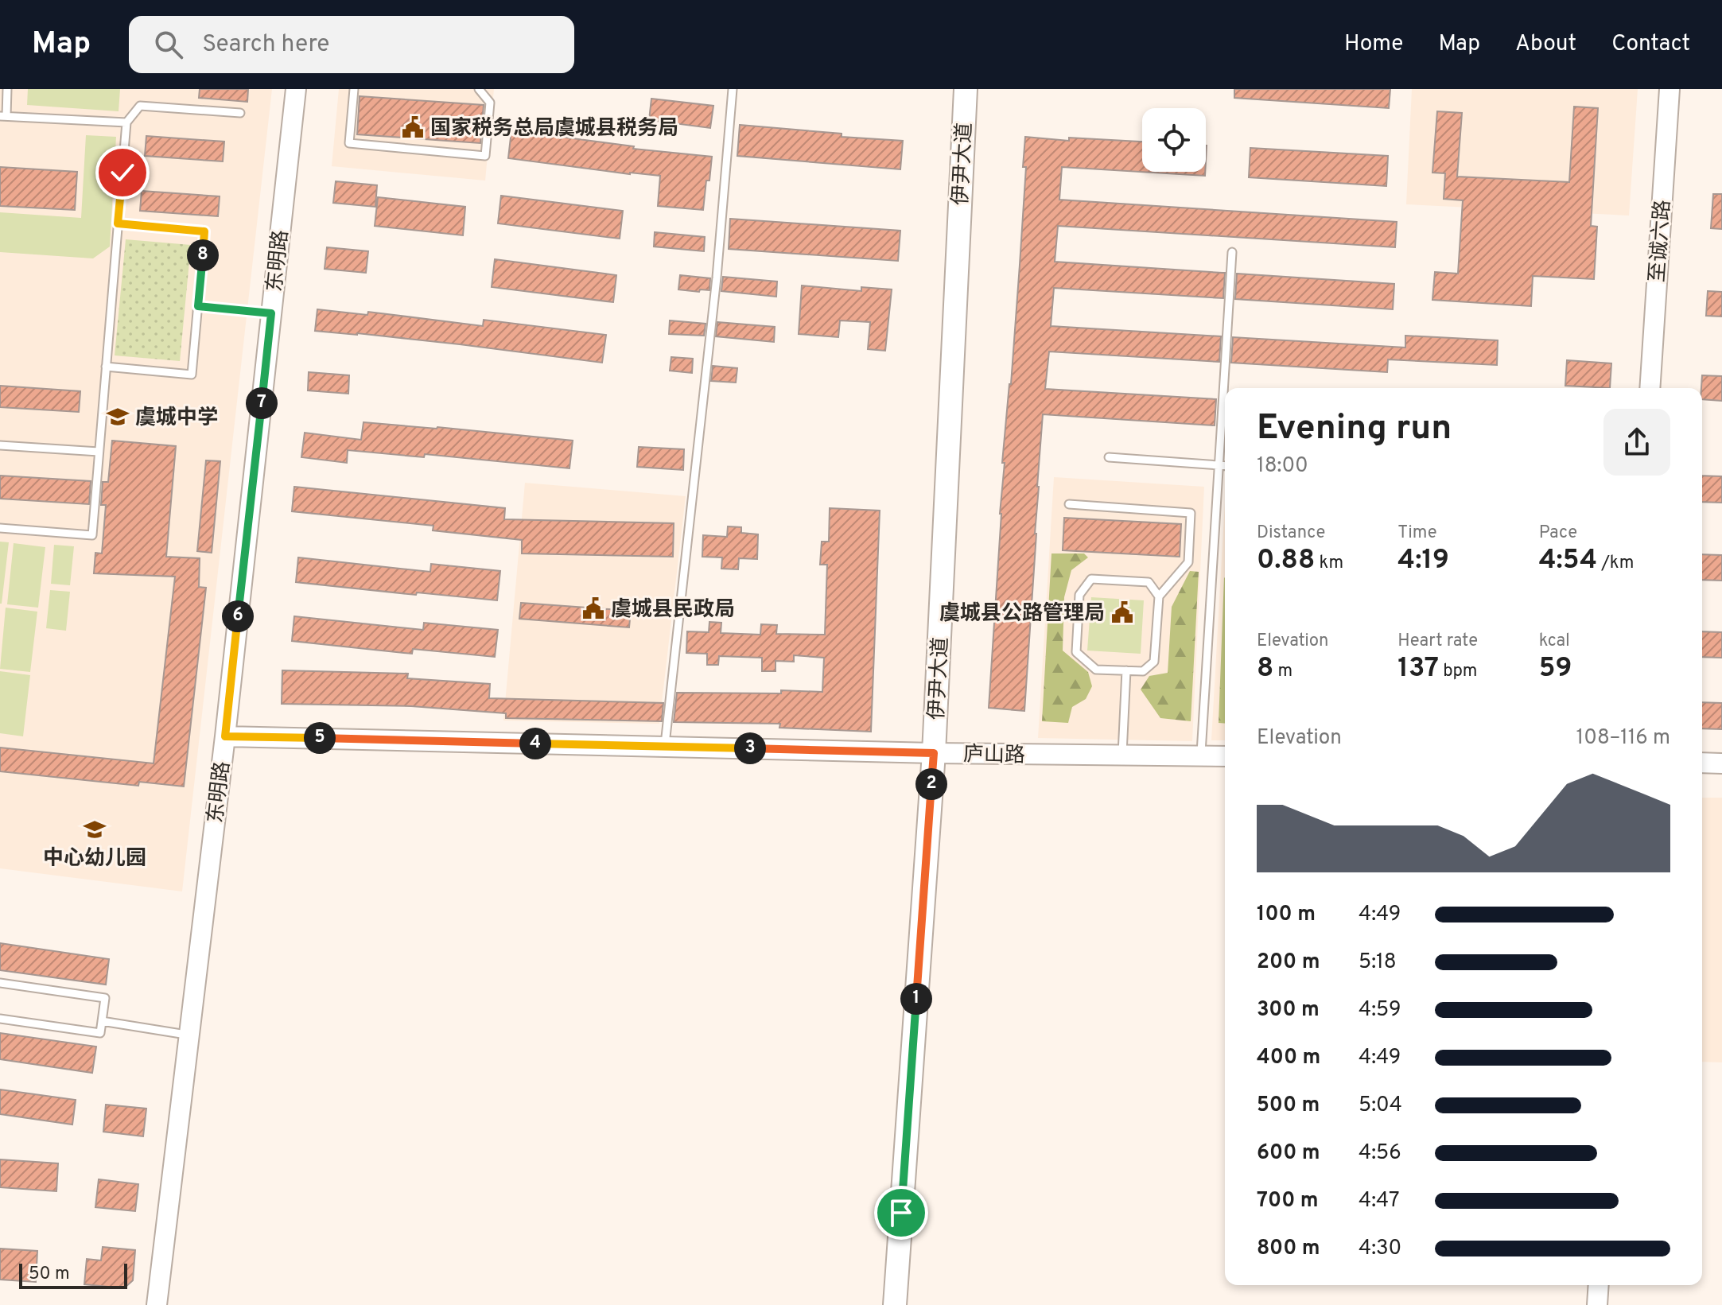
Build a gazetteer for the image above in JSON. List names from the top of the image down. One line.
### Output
{"streets":{"main road":["伊尹大道"],"street":["至诚六路","东明路","庐山路"]},"crossings":[["伊尹大道","庐山路"],["东明路","庐山路"]],"places":{"public building":["国家税务总局虞城县税务局","虞城县民政局","虞城县公路管理局"],"school or university":["虞城中学","中心幼儿园"]},"scale_bar":"50 m","page":{"header":"Map","search":"Search here","nav":["Home","Map","About","Contact"],"pins":["8","7","6","5","4","3","2","1"],"heading":["Evening run","18:00"],"stats":[["Distance","0.88 km"],["Time","4:19"],["Pace","4:54 /km"],["Elevation","8 m"],["Heart rate","137 bpm"],["kcal","59"]],"chart":["Elevation","108–116 m"],"list":[{"name":"100 m","note":"4:49"},{"name":"200 m","note":"5:18"},{"name":"300 m","note":"4:59"},{"name":"400 m","note":"4:49"},{"name":"500 m","note":"5:04"},{"name":"600 m","note":"4:56"},{"name":"700 m","note":"4:47"},{"name":"800 m","note":"4:30"}],"scale":"50 m"}}
